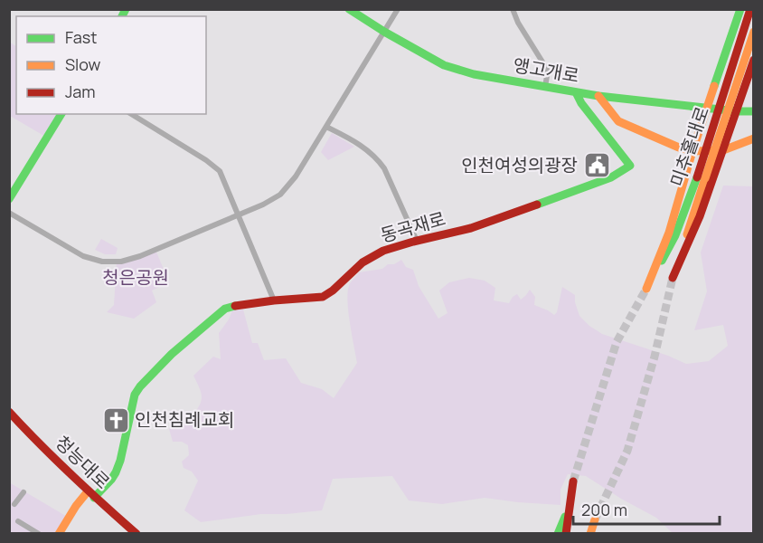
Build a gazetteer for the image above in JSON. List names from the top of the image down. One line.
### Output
{"streets":{"main road":["앵고개로","미추홀대로","동곡재로","청능대로"]},"crossings":[["앵고개로","동곡재로"],["동곡재로","청능대로"]],"parks":["청은공원"],"places":{"public building":["인천여성의광장"],"church":["인천침례교회"]},"legend":["Fast","Slow","Jam"],"scale_bar":"200 m"}
